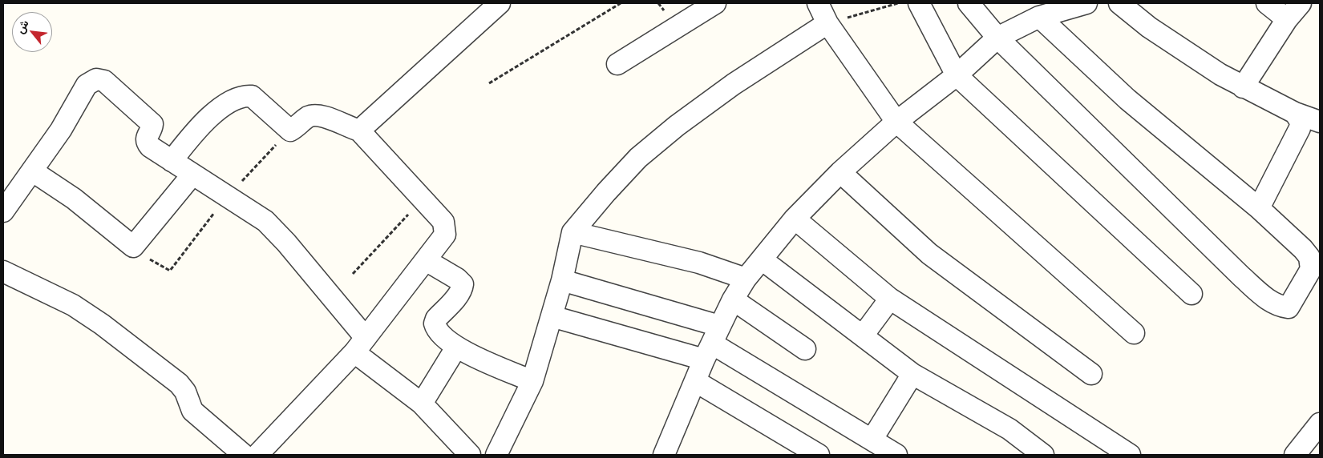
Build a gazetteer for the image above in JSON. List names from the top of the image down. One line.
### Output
{"north":"top left"}
